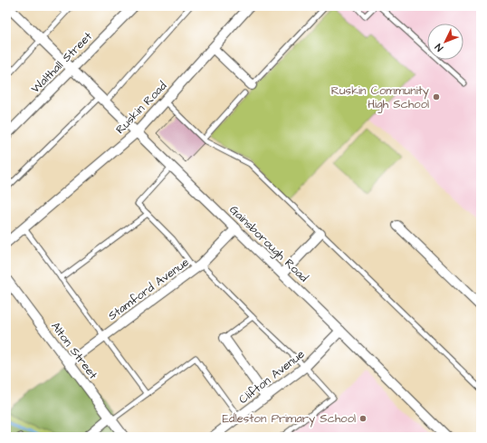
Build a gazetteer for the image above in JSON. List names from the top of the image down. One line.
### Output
{"streets":{"street":["Walthall Street","Ruskin Road","Gainsborough Road","Stamford Avenue","Alton Street","Clifton Avenue"]},"crossings":[["Walthall Street","Gainsborough Road"],["Ruskin Road","Gainsborough Road"],["Gainsborough Road","Stamford Avenue"],["Gainsborough Road","Clifton Avenue"],["Stamford Avenue","Alton Street"]],"places":["Ruskin Community High School","Edleston Primary School"],"north":"bottom left"}
